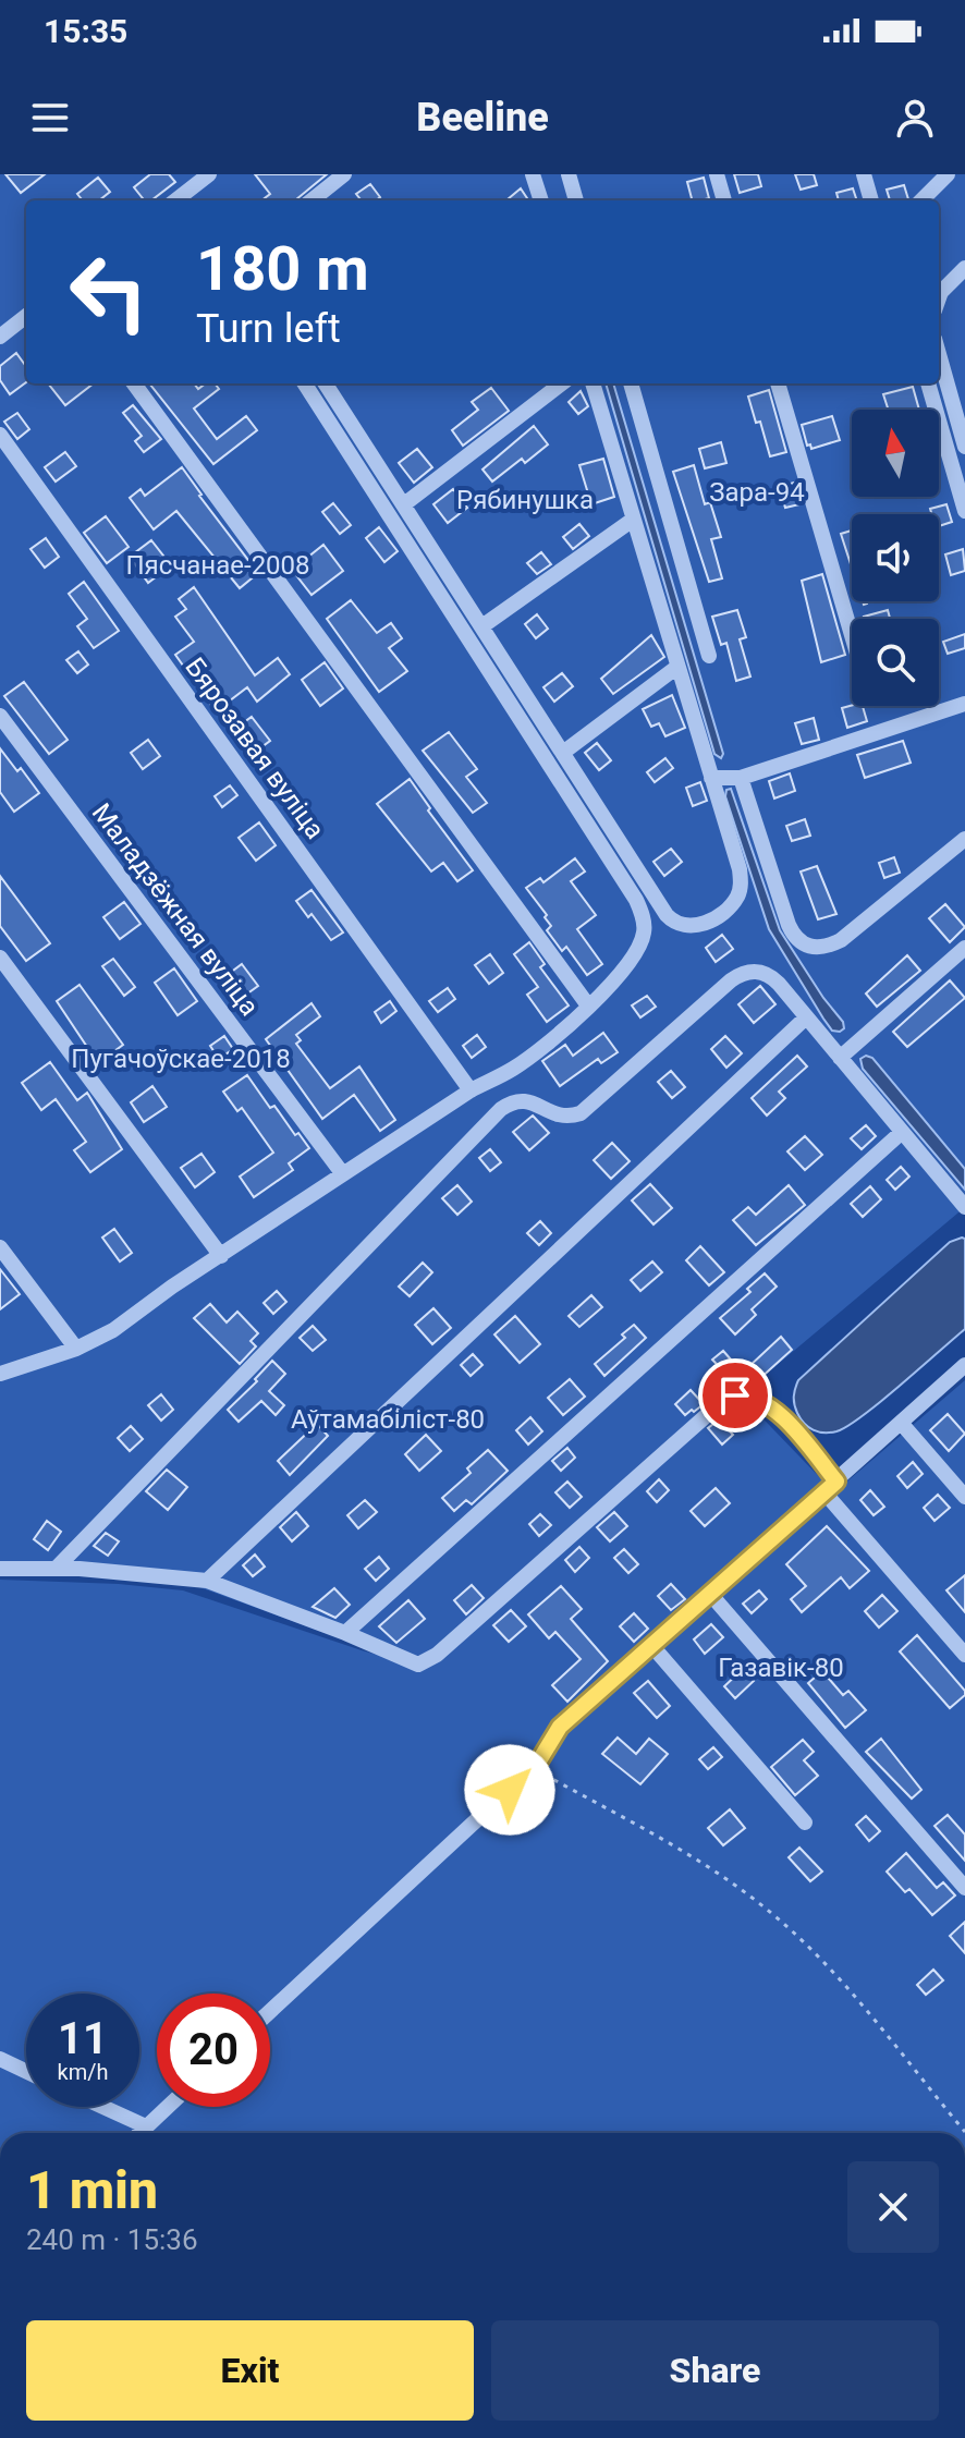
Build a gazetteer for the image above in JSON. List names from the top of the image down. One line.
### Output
{"streets":{"lane":["Бярозавая вуліца","Маладзёжная вуліца"]},"parks":["Зара-94","Рябинушка","Пясчанае-2008","Пугачоўскае-2018","Аўтамабіліст-80","Газавік-80"],"north":"top","page":{"status":"15:35","header":"Beeline","turn":["180 m","Turn left"],"speed":"11 km/h","limit":"20","heading":["1 min","240 m · 15:36"],"buttons":["Exit","Share"]}}
